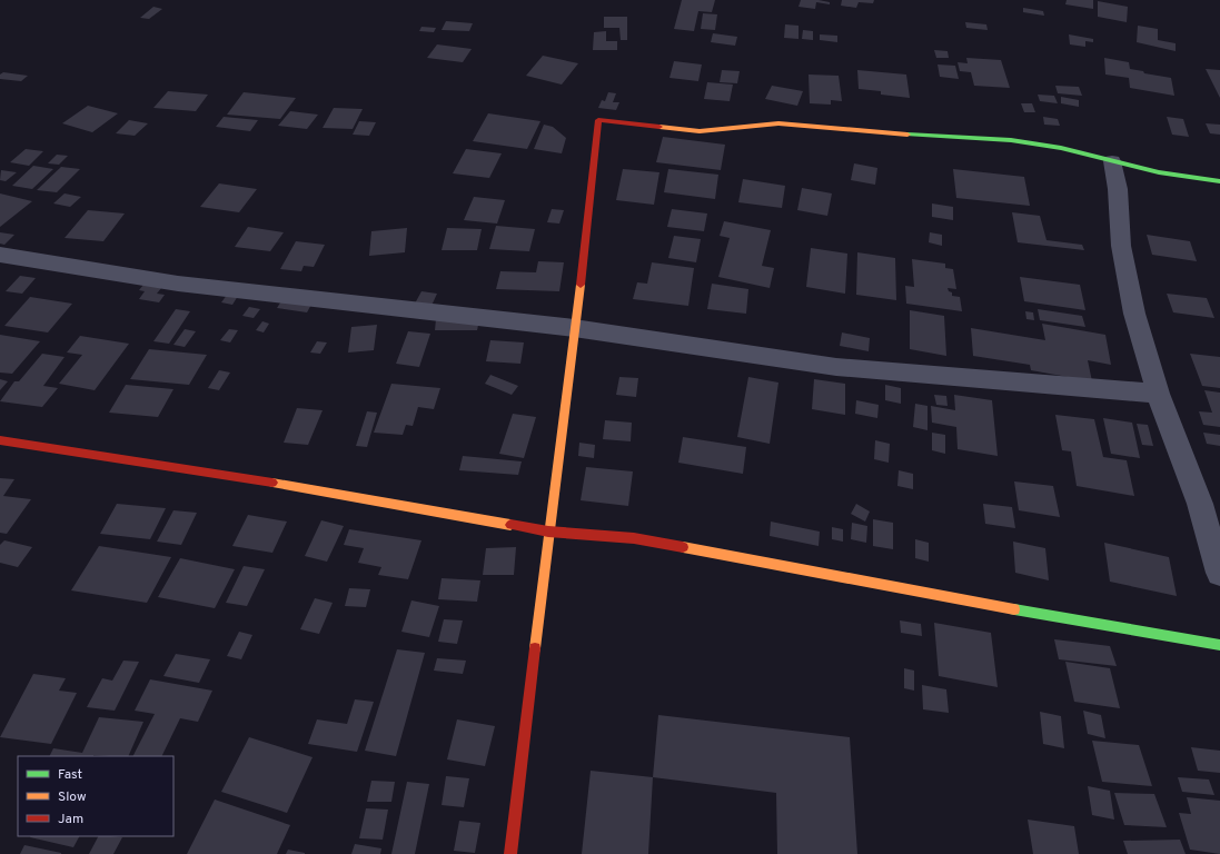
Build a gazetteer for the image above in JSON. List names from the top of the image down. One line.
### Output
{"legend":["Fast","Slow","Jam"]}
